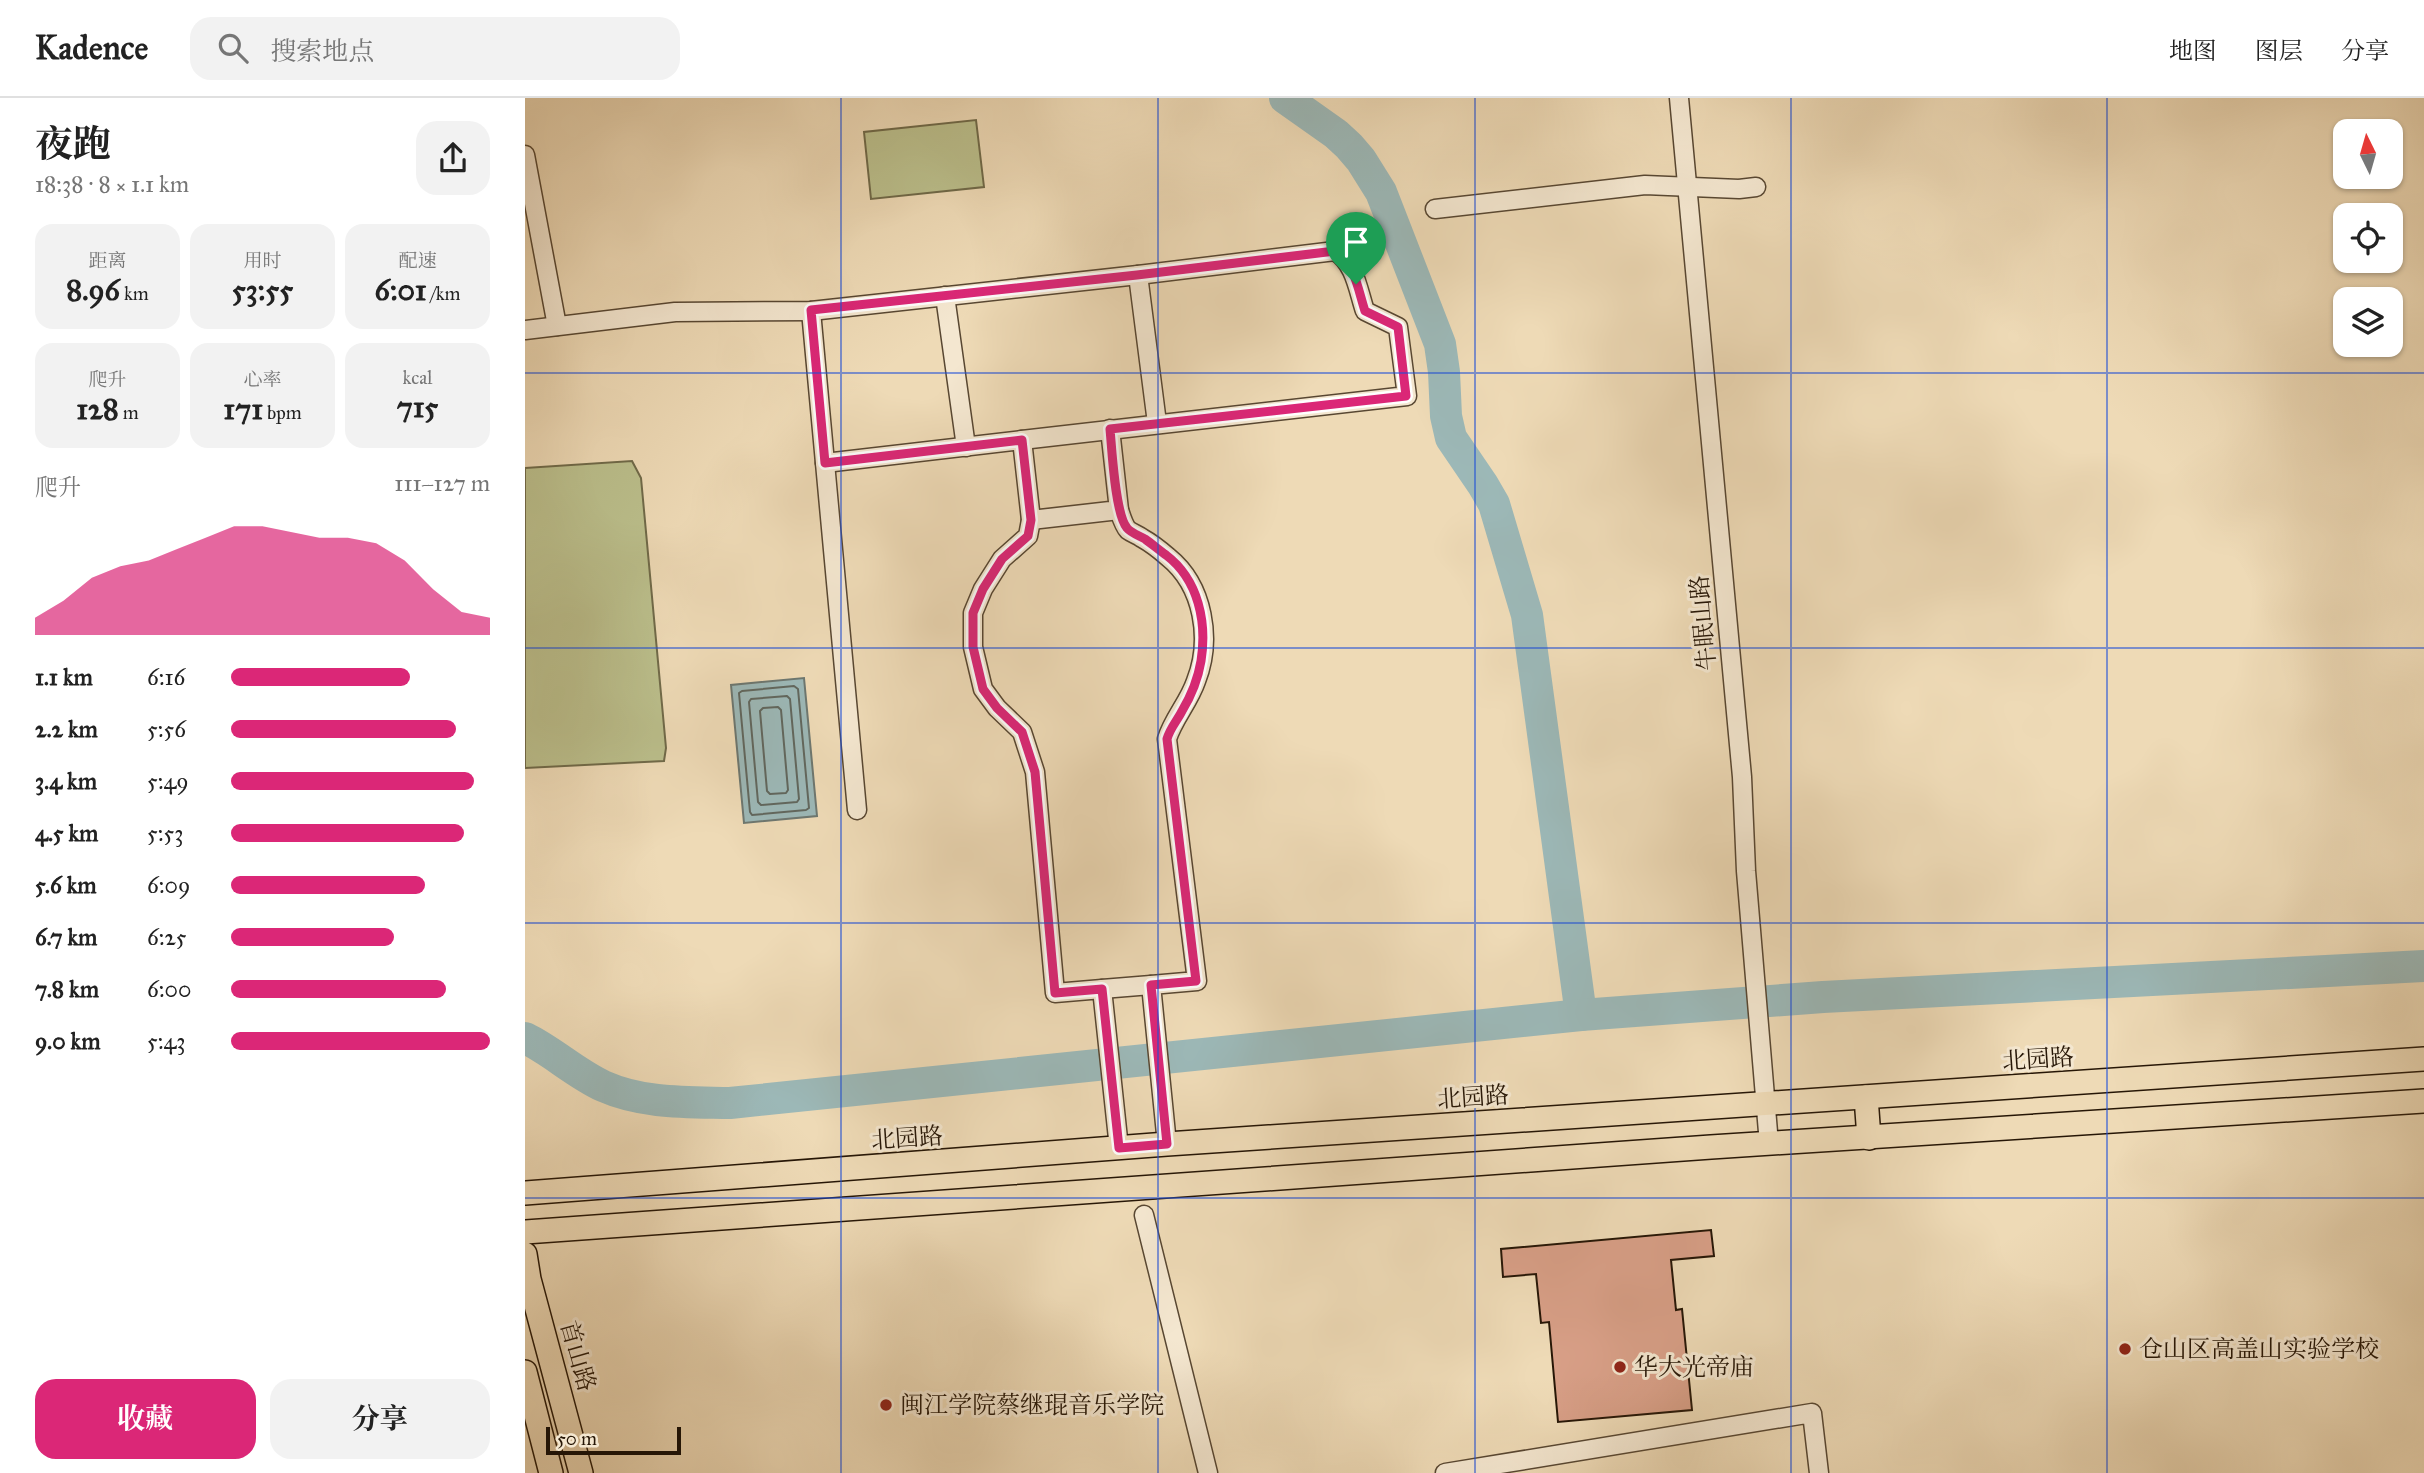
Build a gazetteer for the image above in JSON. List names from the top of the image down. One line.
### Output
{"streets":{"main road":["北园路","首山路"],"street":["牛眠山路"]},"crossings":[["牛眠山路","北园路"]],"places":["仓山区高盖山实验学校","华大光帝庙","闽江学院蔡继琨音乐学院"],"scale_bar":"50 m","north":"top","page":{"header":"Kadence","search":"搜索地点","nav":["地图","图层","分享"],"heading":["夜跑","18:38 · 8 × 1.1 km"],"stats":[["距离","8.96 km"],["用时","53:55"],["配速","6:01 /km"],["爬升","128 m"],["心率","171 bpm"],["kcal","715"]],"chart":["爬升","111–127 m"],"list":[{"name":"1.1 km","note":"6:16"},{"name":"2.2 km","note":"5:56"},{"name":"3.4 km","note":"5:49"},{"name":"4.5 km","note":"5:53"},{"name":"5.6 km","note":"6:09"},{"name":"6.7 km","note":"6:25"},{"name":"7.8 km","note":"6:00"},{"name":"9.0 km","note":"5:43"}],"buttons":["收藏","分享"],"scale":"50 m"}}
